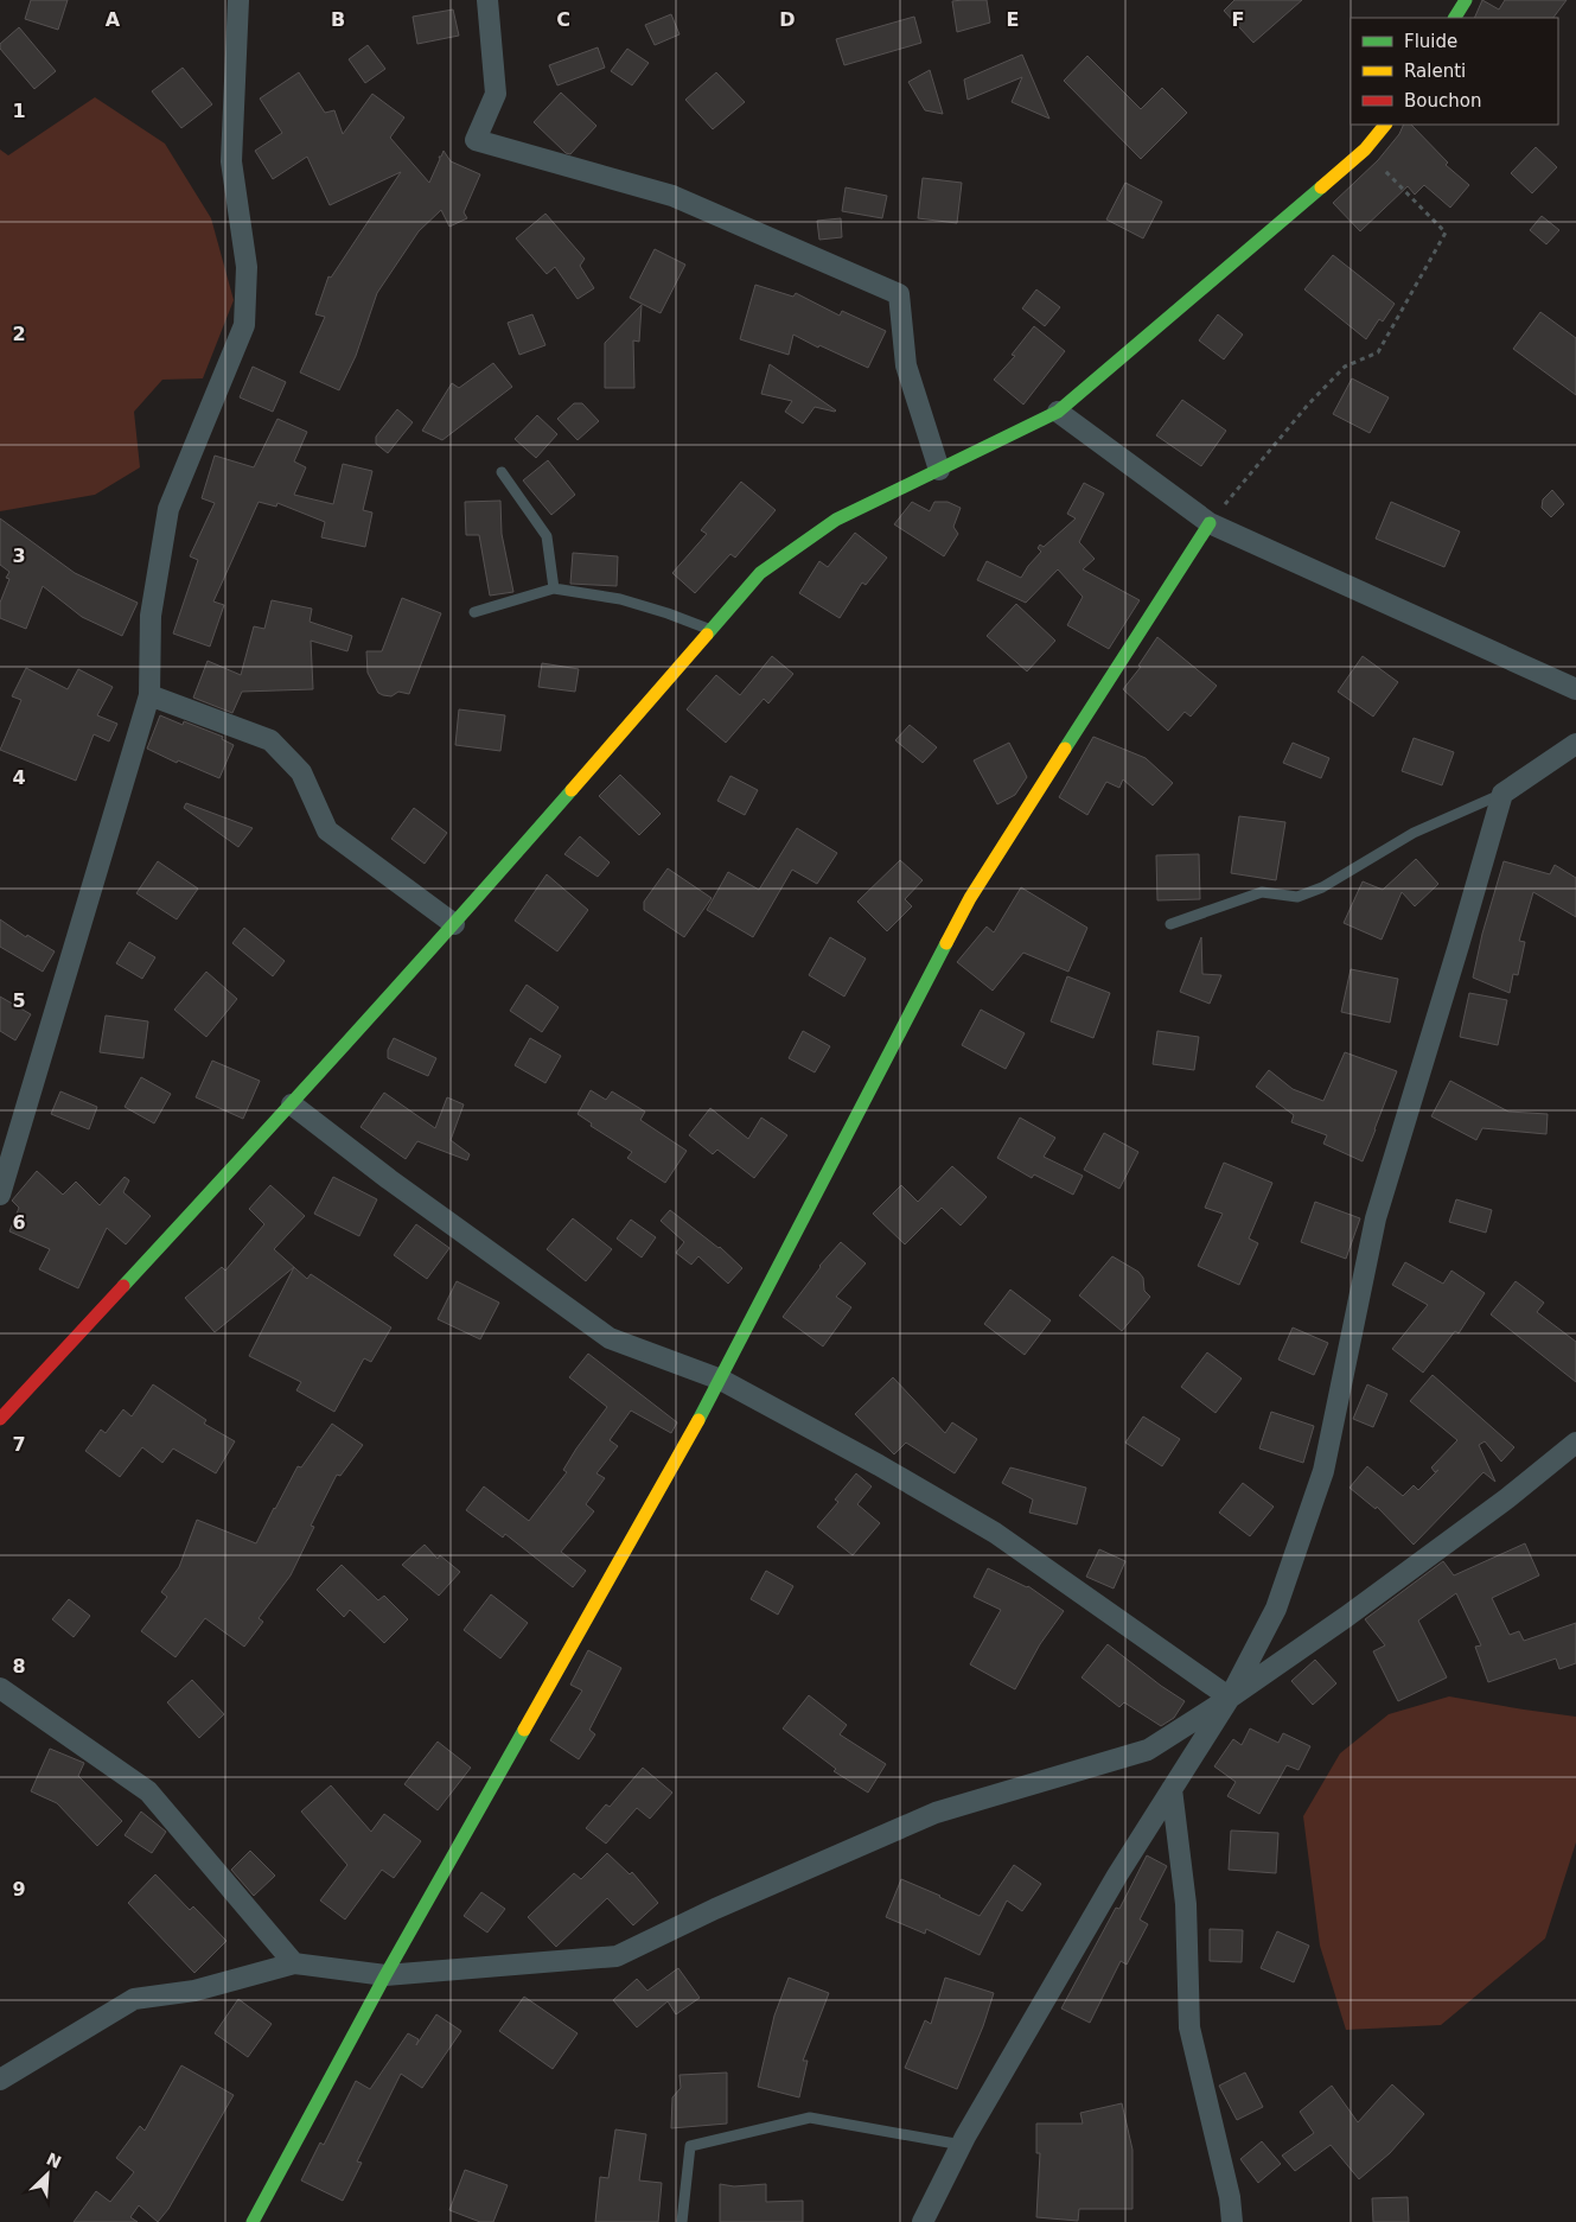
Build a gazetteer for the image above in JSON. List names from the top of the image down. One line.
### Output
{"legend":["Fluide","Ralenti","Bouchon"],"north":"top right","grid":{"columns":["A","B","C","D","E","F"],"rows":["1","2","3","4","5","6","7","8","9"]}}
